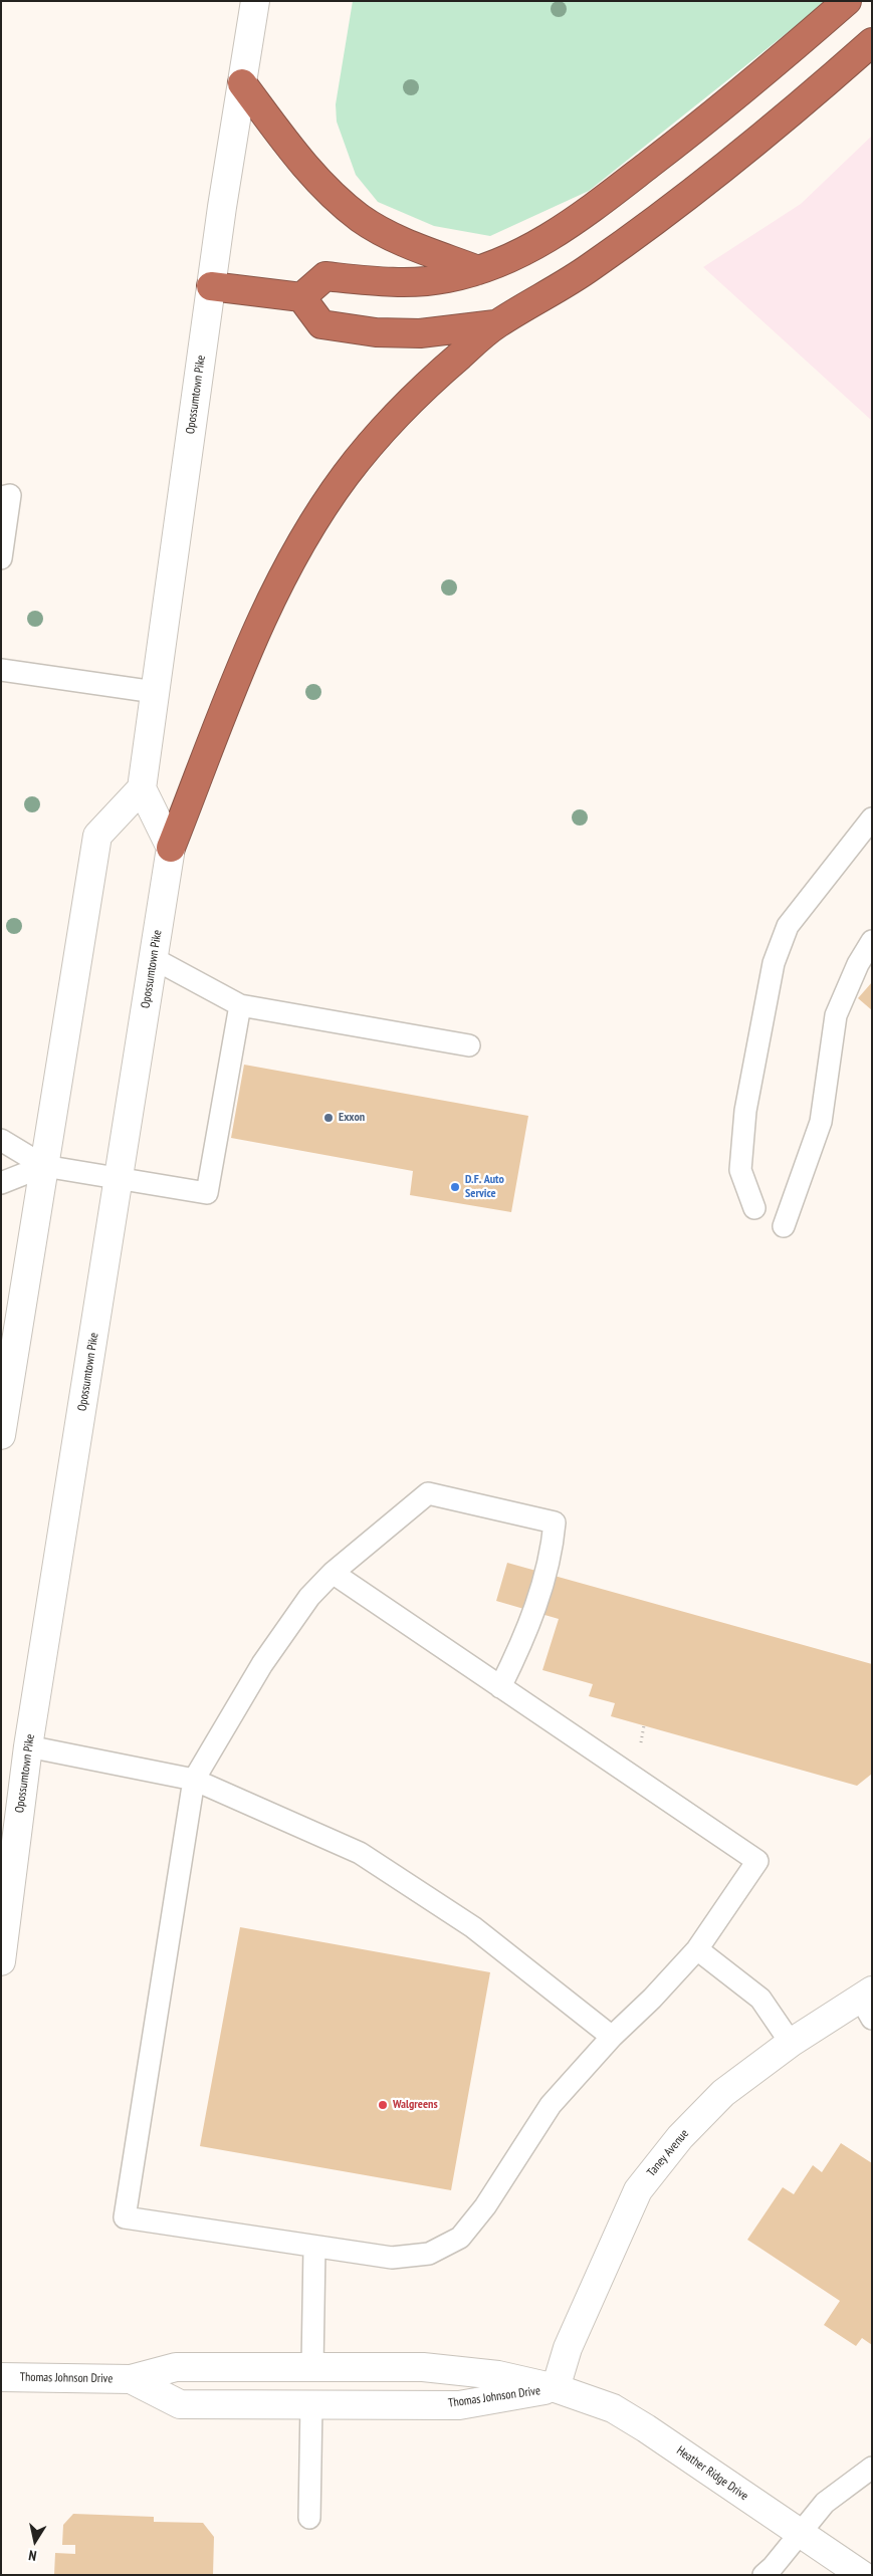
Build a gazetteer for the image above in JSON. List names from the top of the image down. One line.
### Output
{"streets":{"main road":["Opossumtown Pike","Taney Avenue","Thomas Johnson Drive","Heather Ridge Drive"]},"crossings":[["Taney Avenue","Thomas Johnson Drive"],["Taney Avenue","Heather Ridge Drive"],["Thomas Johnson Drive","Heather Ridge Drive"]],"places":["Exxon","D.F. Auto Service","Walgreens"],"north":"bottom"}
